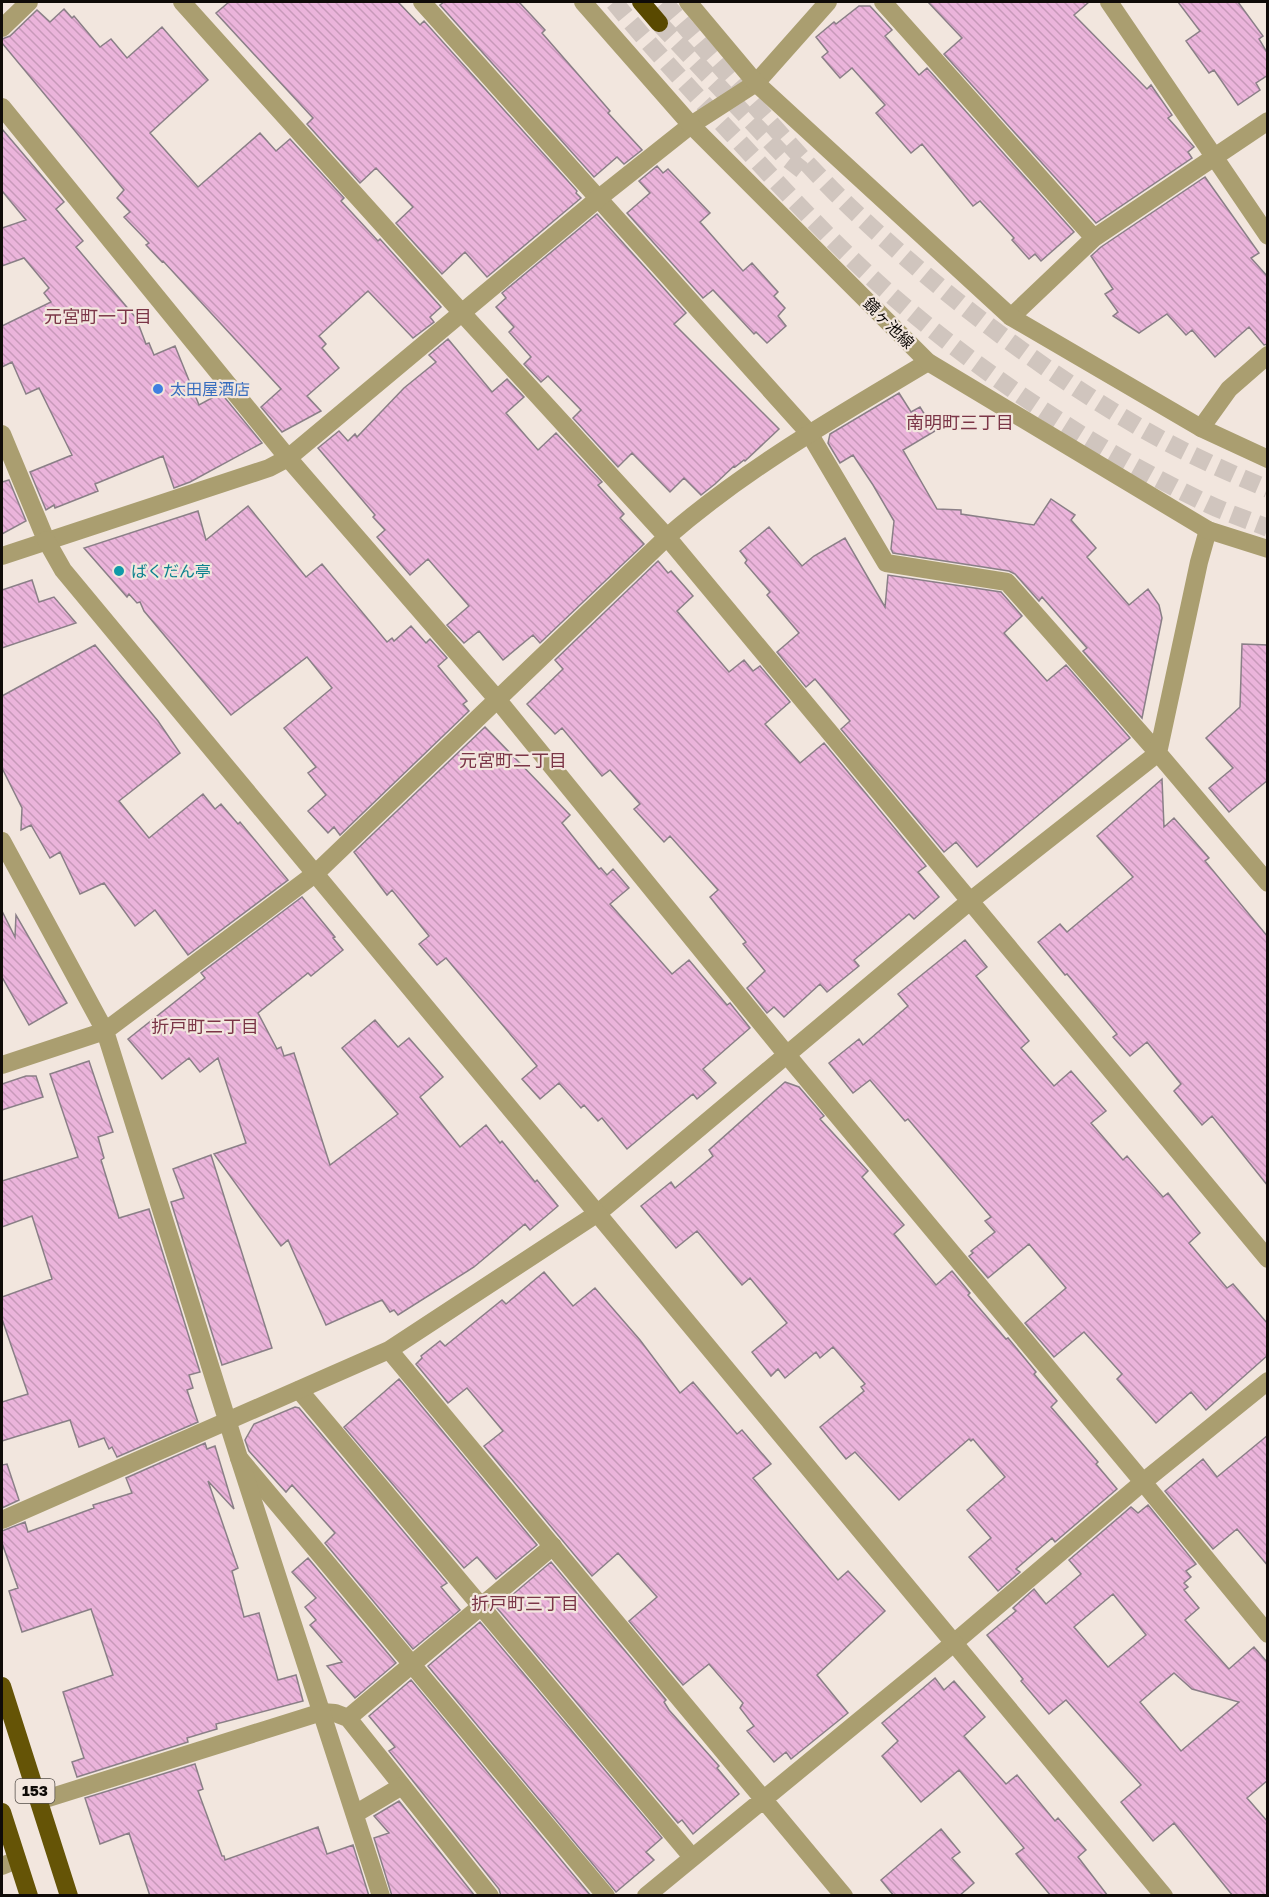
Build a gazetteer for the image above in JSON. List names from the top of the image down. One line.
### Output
{"streets":{"highway":["153"],"street":["鏡ヶ池線"]},"districts":["元宮町一丁目","南明町三丁目","元宮町二丁目","折戸町二丁目","折戸町三丁目"],"places":["太田屋酒店","ばくだん亭"]}
